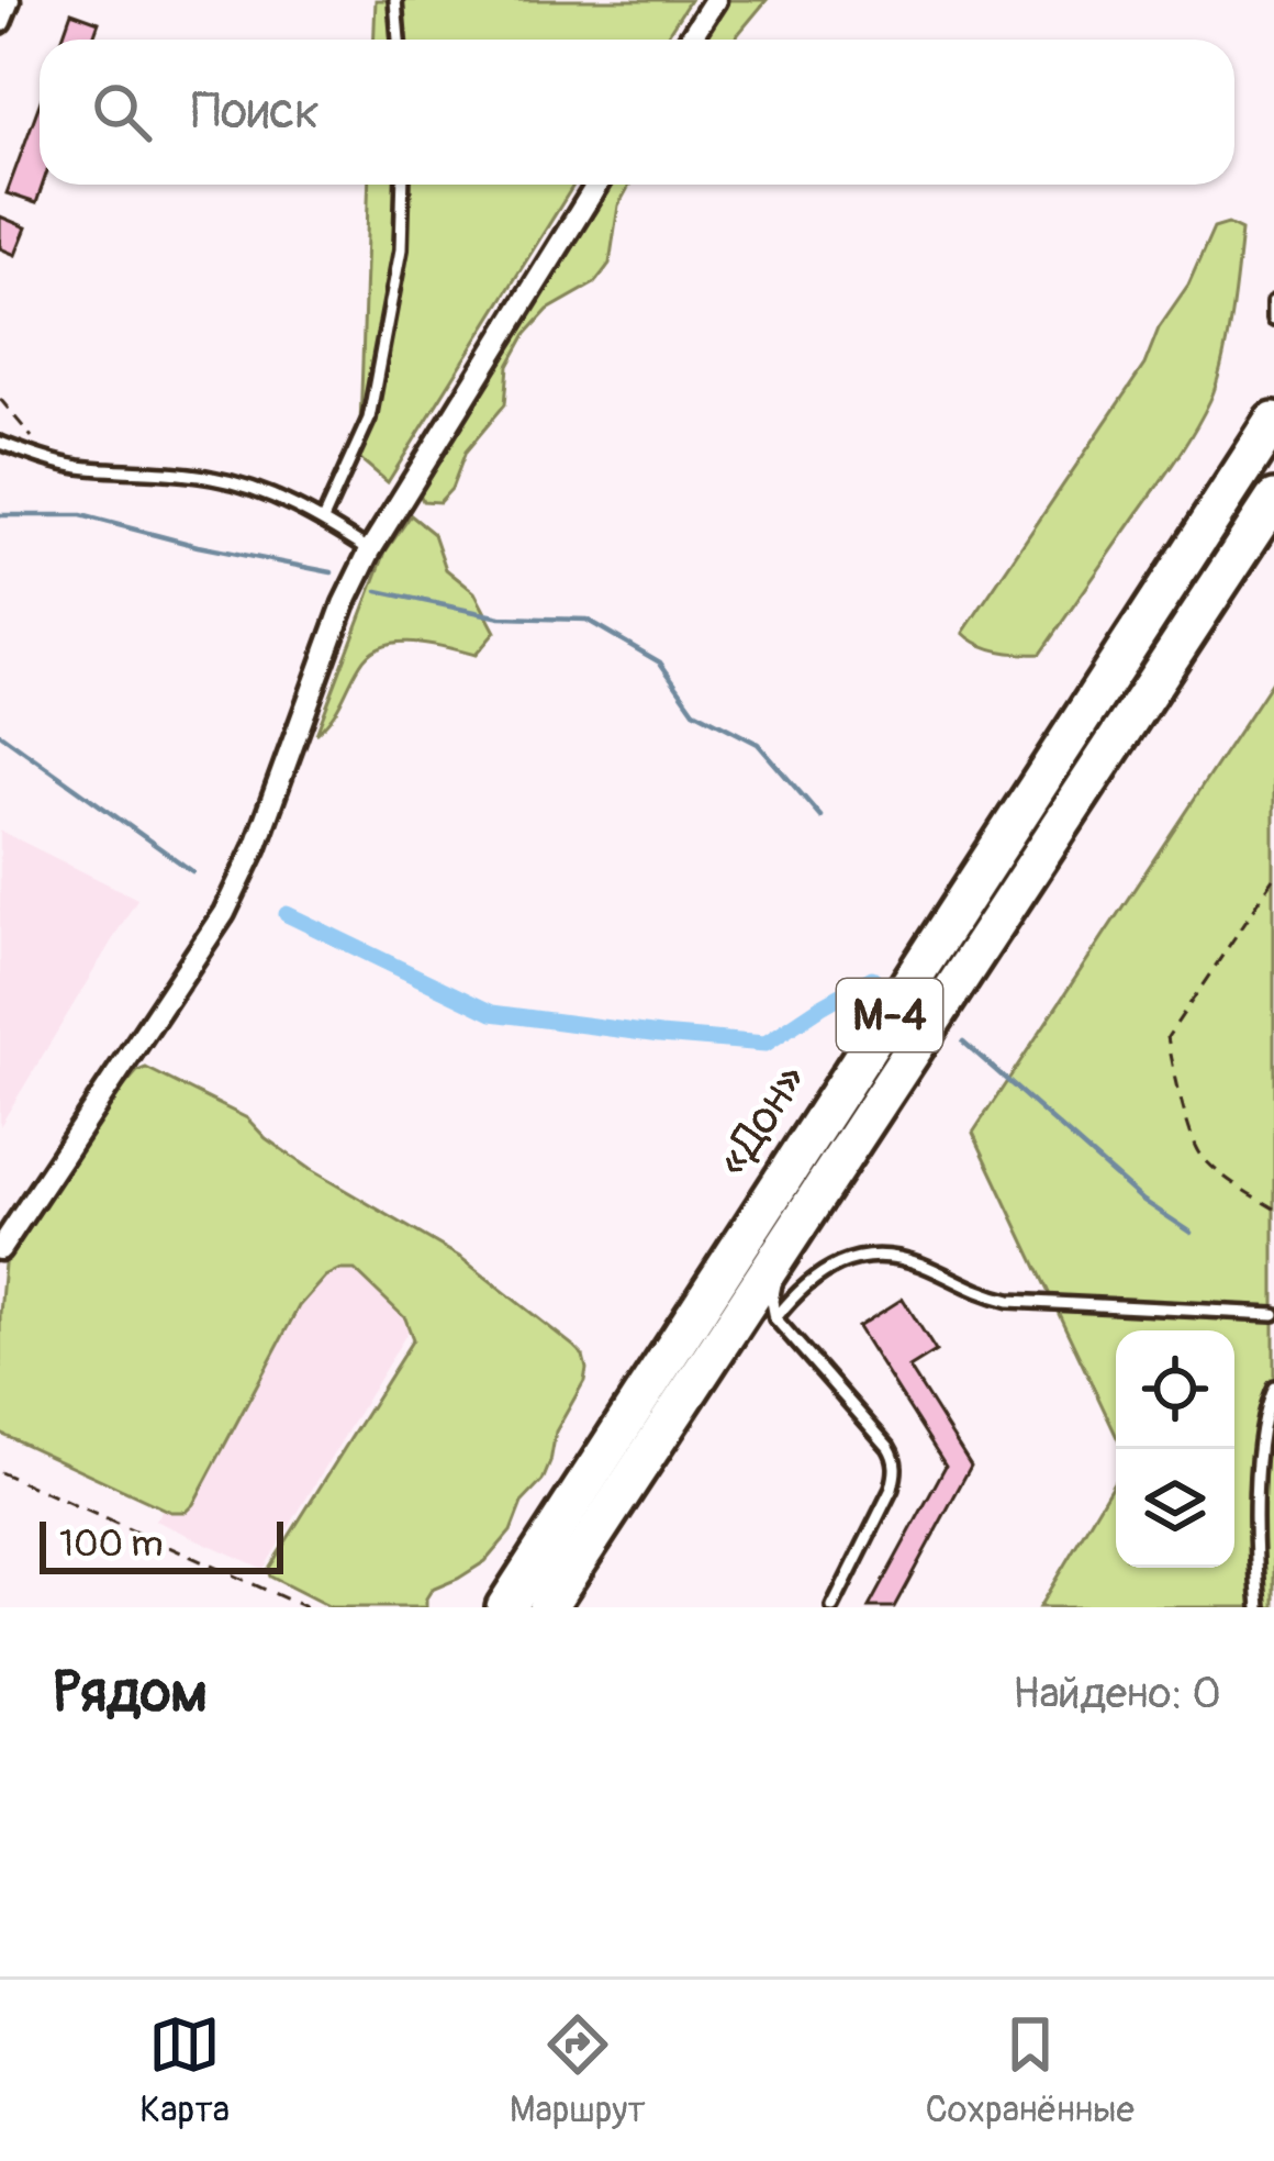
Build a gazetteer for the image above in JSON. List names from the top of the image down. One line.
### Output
{"streets":{"highway":["М-4","«Дон»"]},"scale_bar":"100 m","page":{"search":"Поиск","scale":"100 m","heading":["Рядом","Найдено: 0"],"nav":["Карта","Маршрут","Сохранённые"]}}
